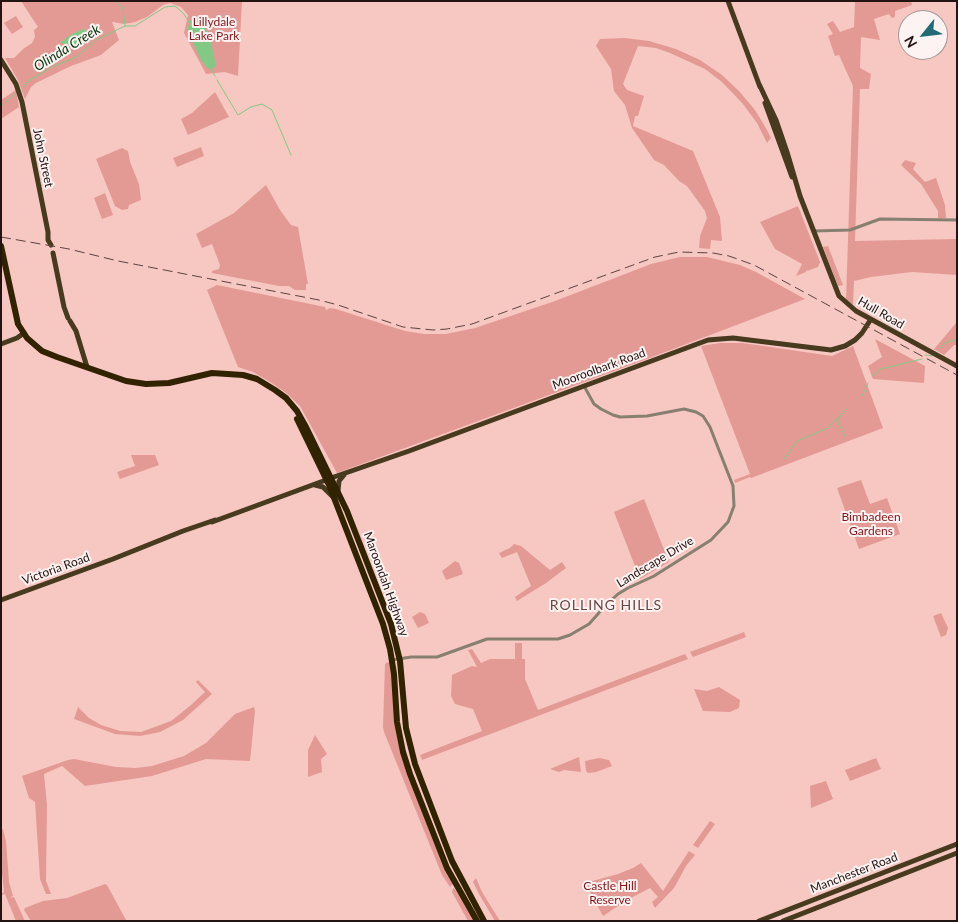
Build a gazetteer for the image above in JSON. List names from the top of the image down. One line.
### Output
{"streets":{"highway":["Maroondah Highway"],"main road":["John Street","Hull Road","Mooroolbark Road","Victoria Road","Manchester Road"],"street":["Landscape Drive"]},"crossings":[["Hull Road","Mooroolbark Road"],["Mooroolbark Road","Landscape Drive"],["Mooroolbark Road","Victoria Road"],["Mooroolbark Road","Maroondah Highway"],["Landscape Drive","Maroondah Highway"],["Victoria Road","Maroondah Highway"]],"districts":["ROLLING HILLS"],"water":["Olinda Creek"],"parks":["Lillydale Lake Park","Bimbadeen Gardens","Castle Hill Reserve"],"north":"bottom left"}
